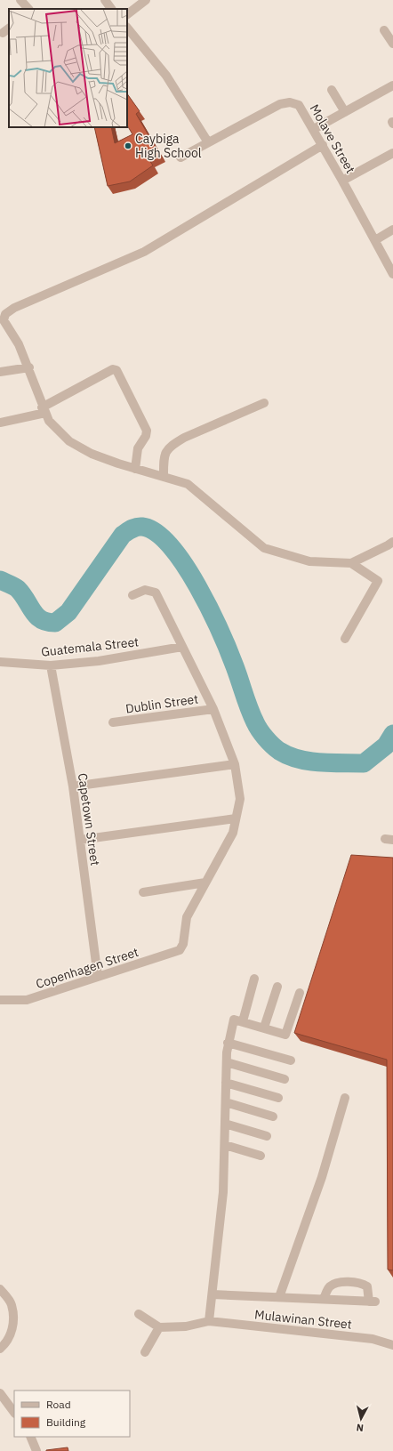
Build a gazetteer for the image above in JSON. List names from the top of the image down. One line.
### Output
{"streets":{"street":["Molave Street","Guatemala Street","Dublin Street","Capetown Street","Copenhagen Street","Mulawinan Street"]},"crossings":[["Guatemala Street","Capetown Street"],["Capetown Street","Copenhagen Street"]],"places":["Caybiga High School"],"legend":["Road","Building"],"north":"bottom"}
